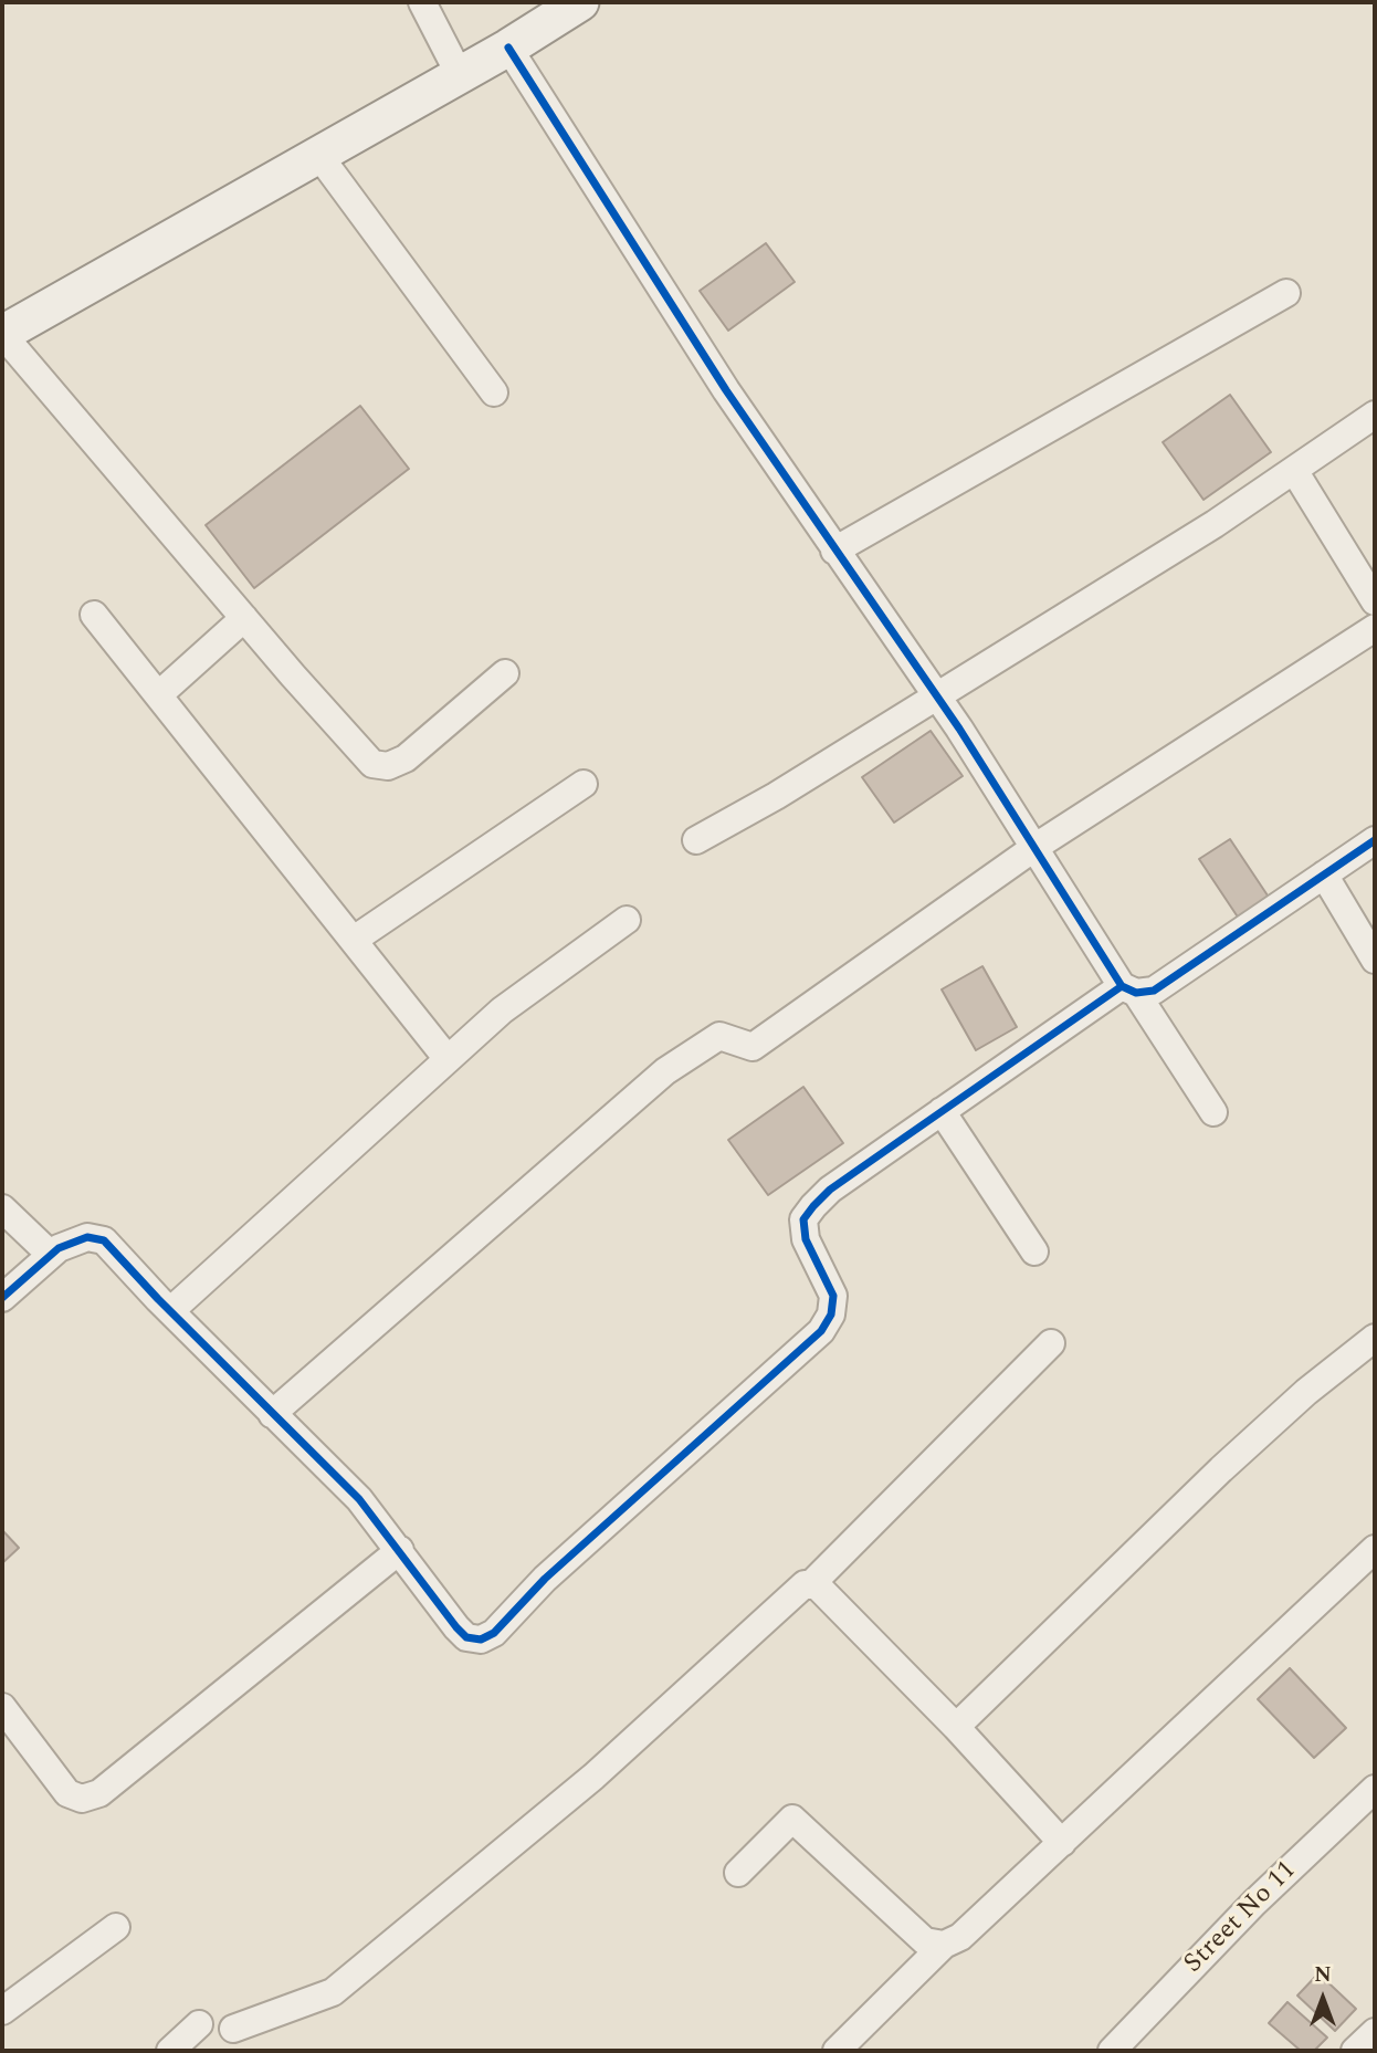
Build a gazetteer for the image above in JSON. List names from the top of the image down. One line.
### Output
{"streets":{"street":["Street No 11"]},"north":"top"}
